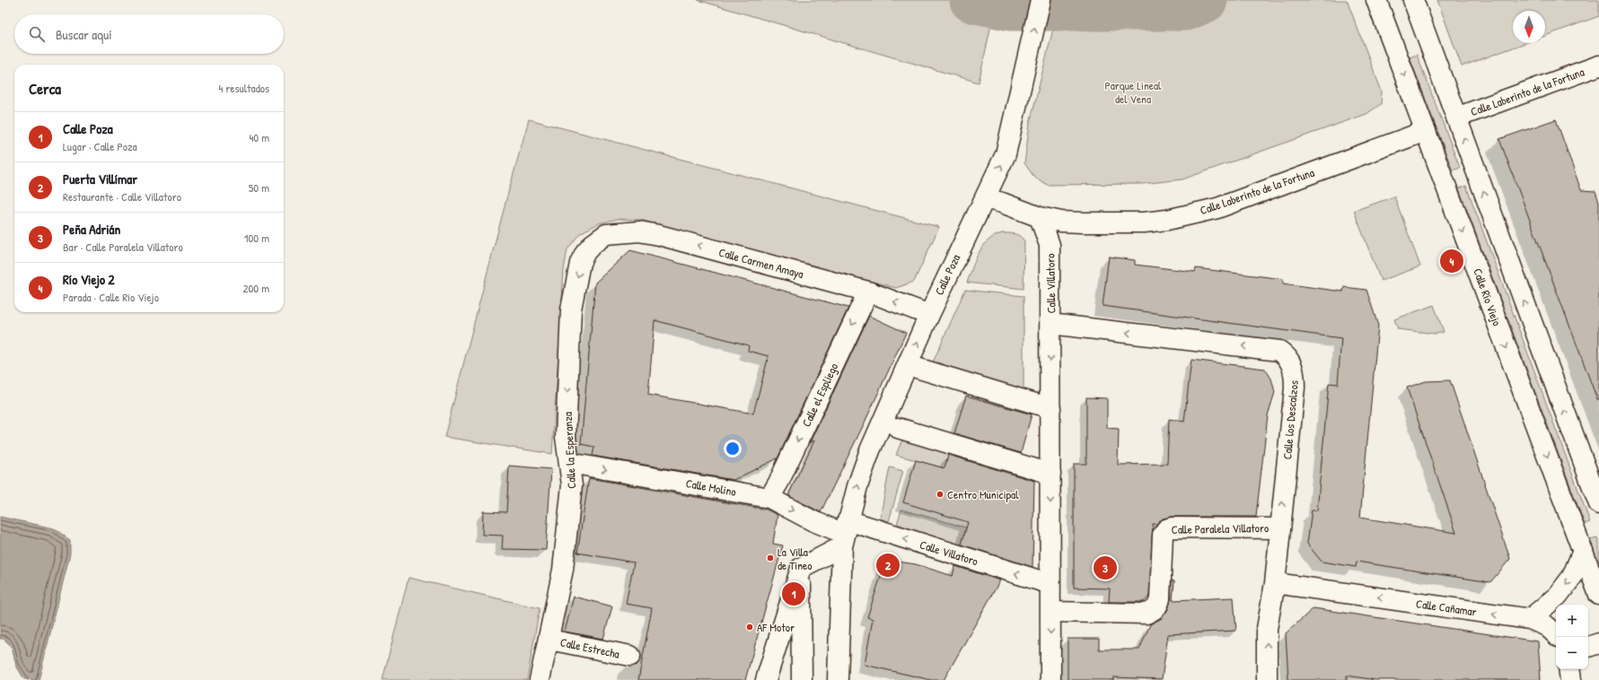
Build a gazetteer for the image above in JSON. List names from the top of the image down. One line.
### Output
{"streets":{"street":["Calle Laberinto de la Fortuna","Calle Carmen Amaya","Calle Poza","Calle Villatoro","Calle Río Viejo","Calle el Espliego","Calle los Descalzos","Calle la Esperanza","Calle Molino","Calle Paralela Villatoro","Calle Cañamar","Calle Estrecha"]},"crossings":[["Calle Laberinto de la Fortuna","Calle Villatoro"],["Calle Laberinto de la Fortuna","Calle Río Viejo"],["Calle Carmen Amaya","Calle Poza"],["Calle Carmen Amaya","Calle el Espliego"],["Calle Carmen Amaya","Calle la Esperanza"],["Calle Poza","Calle Villatoro"],["Calle Poza","Calle Molino"],["Calle Villatoro","Calle los Descalzos"],["Calle Villatoro","Calle Molino"],["Calle Villatoro","Calle Paralela Villatoro"],["Calle el Espliego","Calle Molino"],["Calle los Descalzos","Calle Paralela Villatoro"],["Calle los Descalzos","Calle Cañamar"],["Calle la Esperanza","Calle Molino"],["Calle la Esperanza","Calle Estrecha"]],"one_way":["Calle Carmen Amaya","Calle Poza","Calle el Espliego","Calle la Esperanza","Calle Molino","Calle Cañamar"],"parks":["Parque Lineal del Vena"],"places":["Centro Municipal","La Villa de Tineo","AF Motor"],"north":"bottom","page":{"search":"Buscar aquí","heading":["Cerca","4 resultados"],"list":[{"mark":"1","name":"Calle Poza","note":"Lugar · Calle Poza","value":"40 m"},{"mark":"2","name":"Puerta Villímar","note":"Restaurante · Calle Villatoro","value":"50 m"},{"mark":"3","name":"Peña Adrián","note":"Bar · Calle Paralela Villatoro","value":"100 m"},{"mark":"4","name":"Río Viejo 2","note":"Parada · Calle Río Viejo","value":"200 m"}],"pins":["4","2","3","1"],"map_buttons":["+","−"]}}
